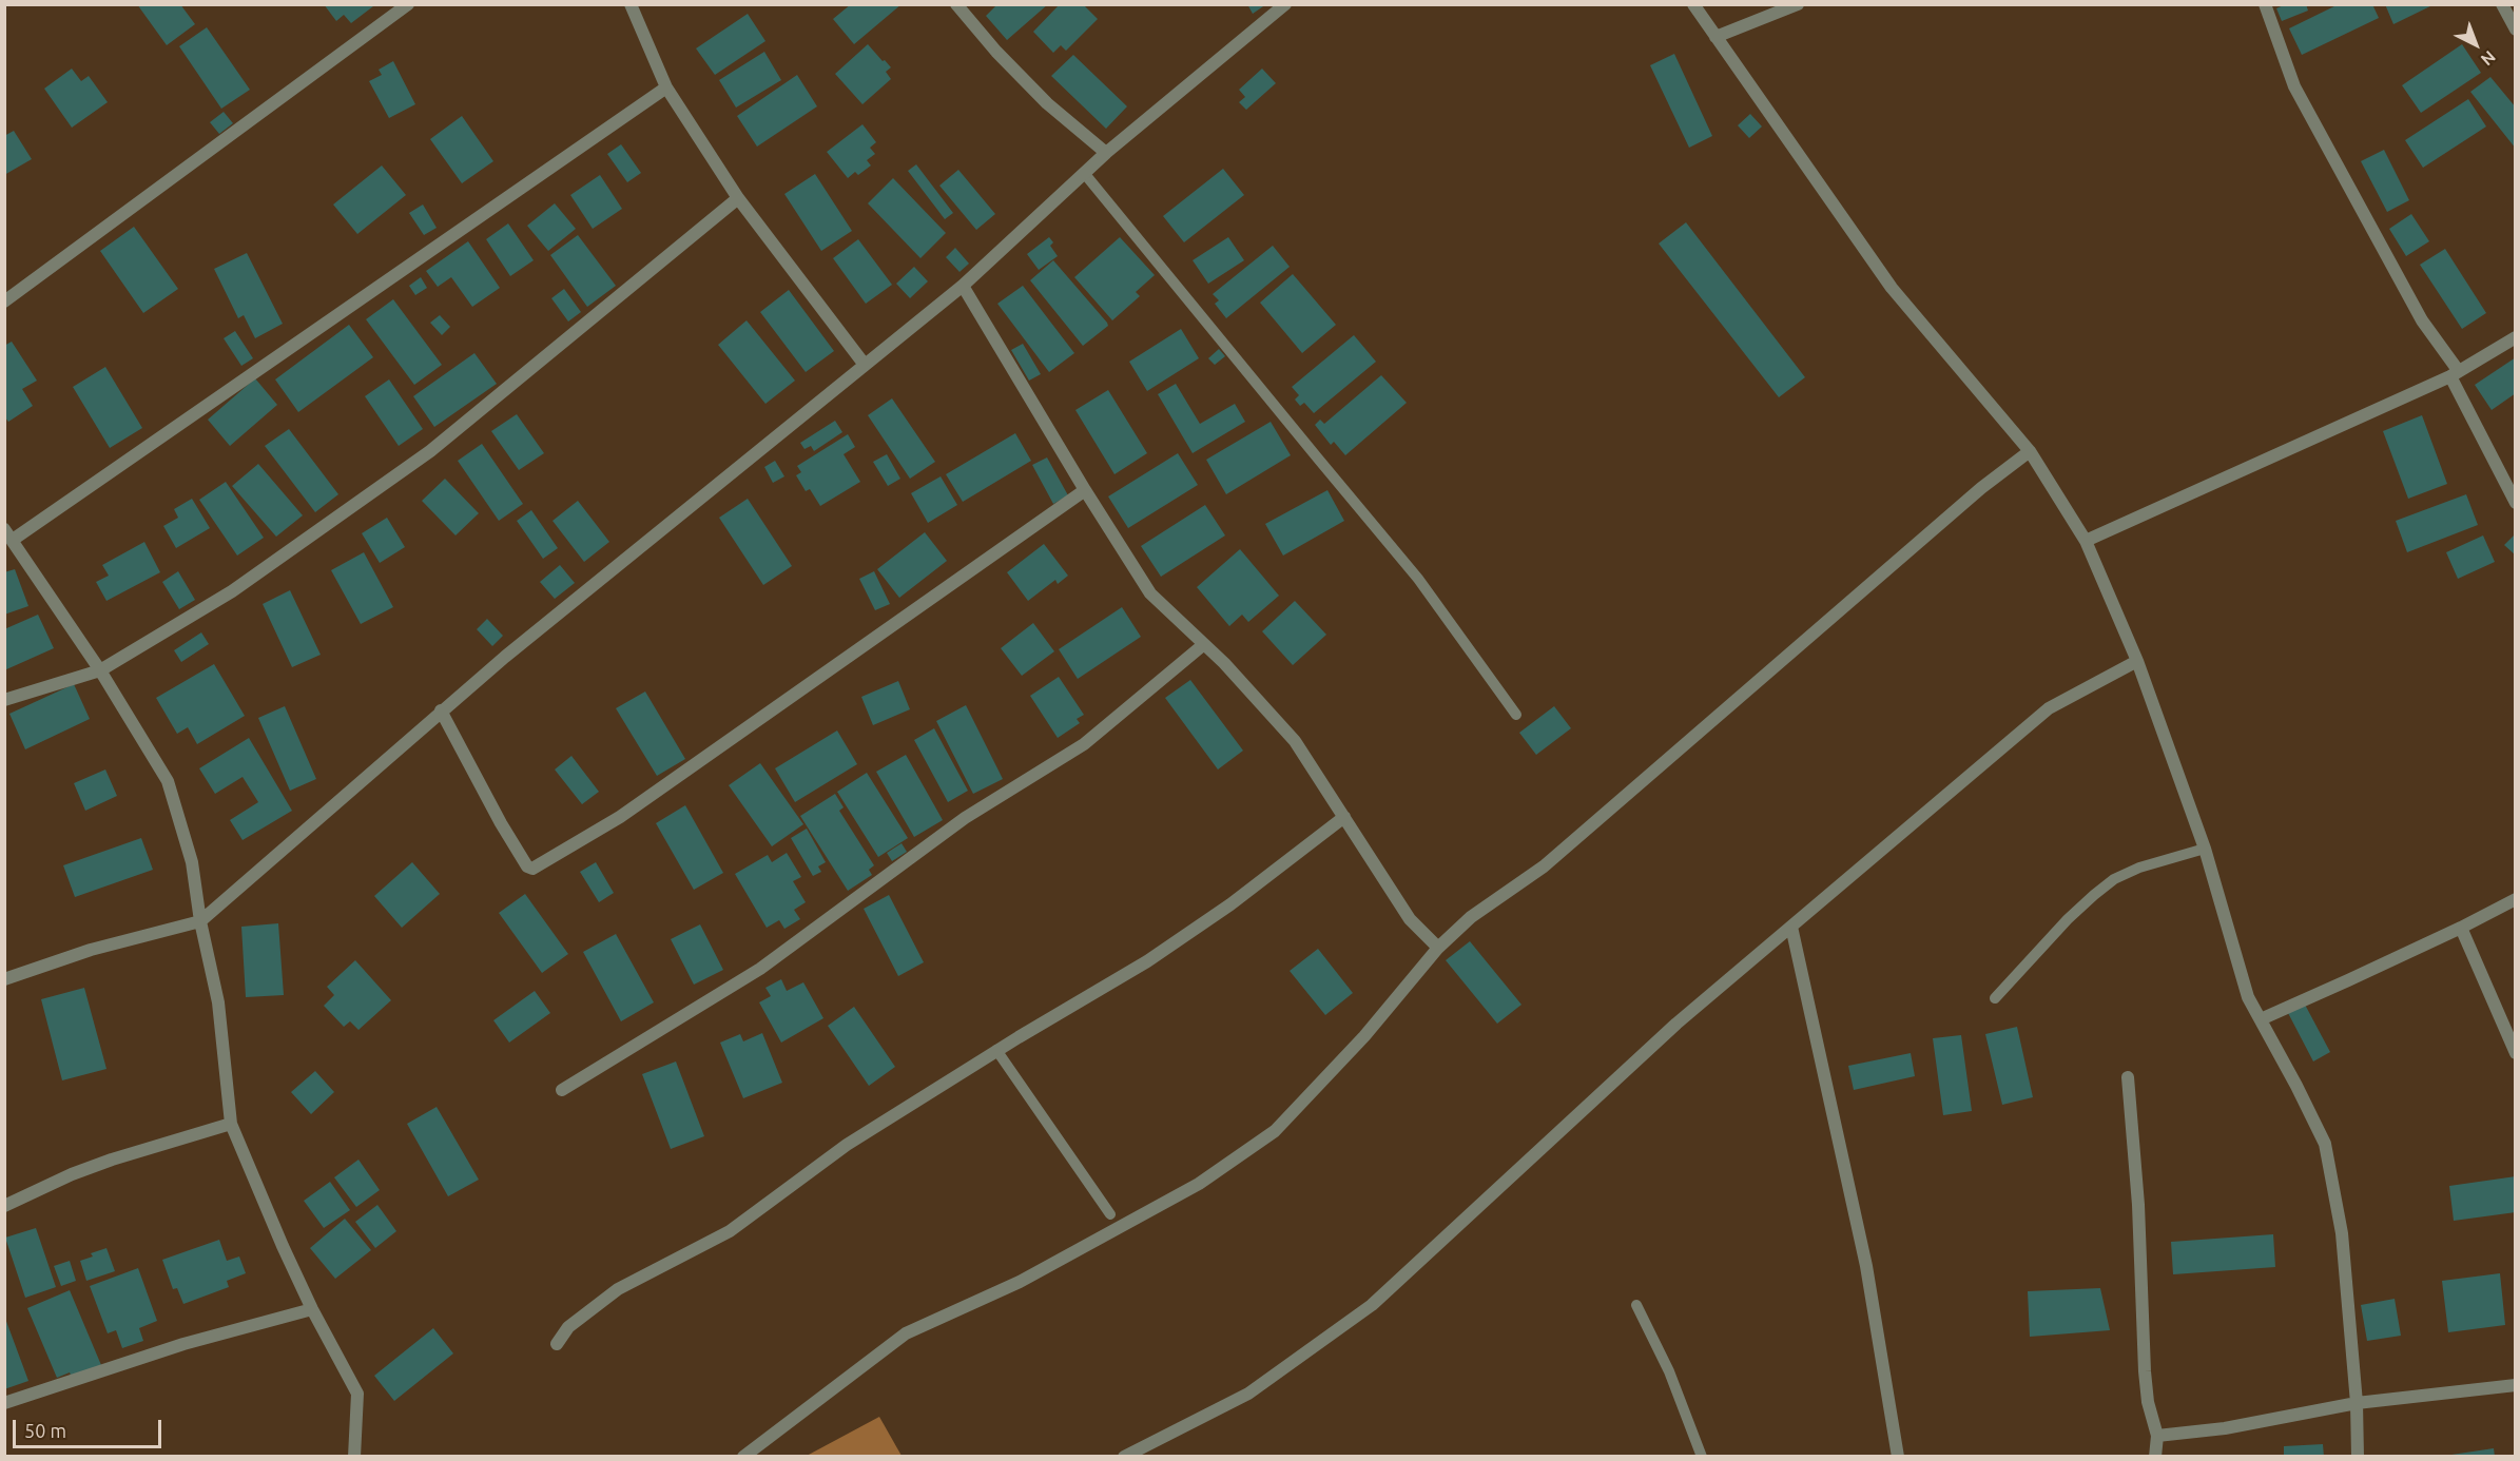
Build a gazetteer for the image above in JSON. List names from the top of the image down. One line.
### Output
{"scale_bar":"50 m","north":"bottom right"}
